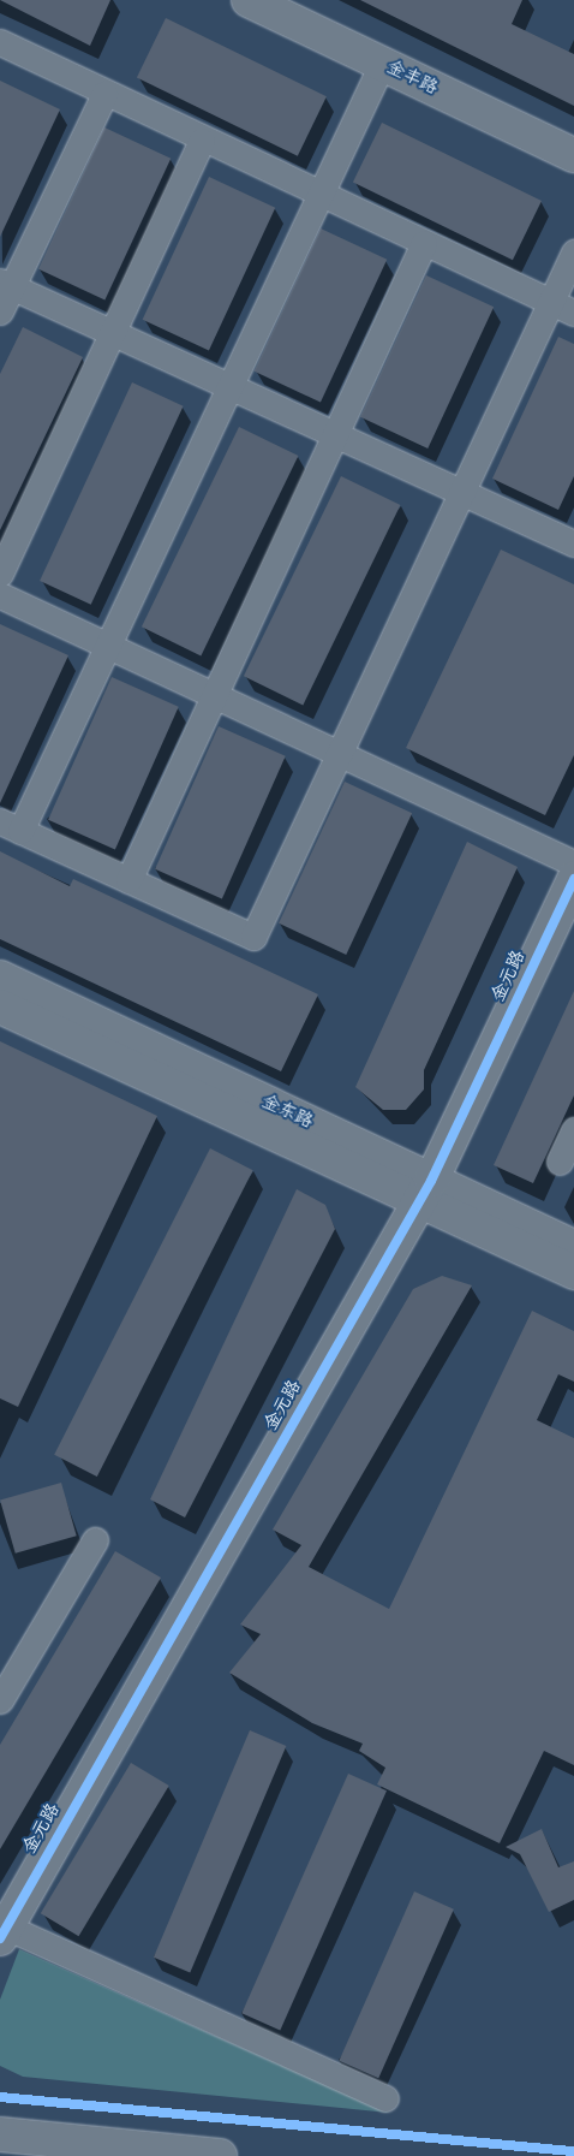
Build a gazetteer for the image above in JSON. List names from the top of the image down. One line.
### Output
{"streets":{"street":["金丰路","金元路","金东路"]},"crossings":[["金元路","金东路"]]}
